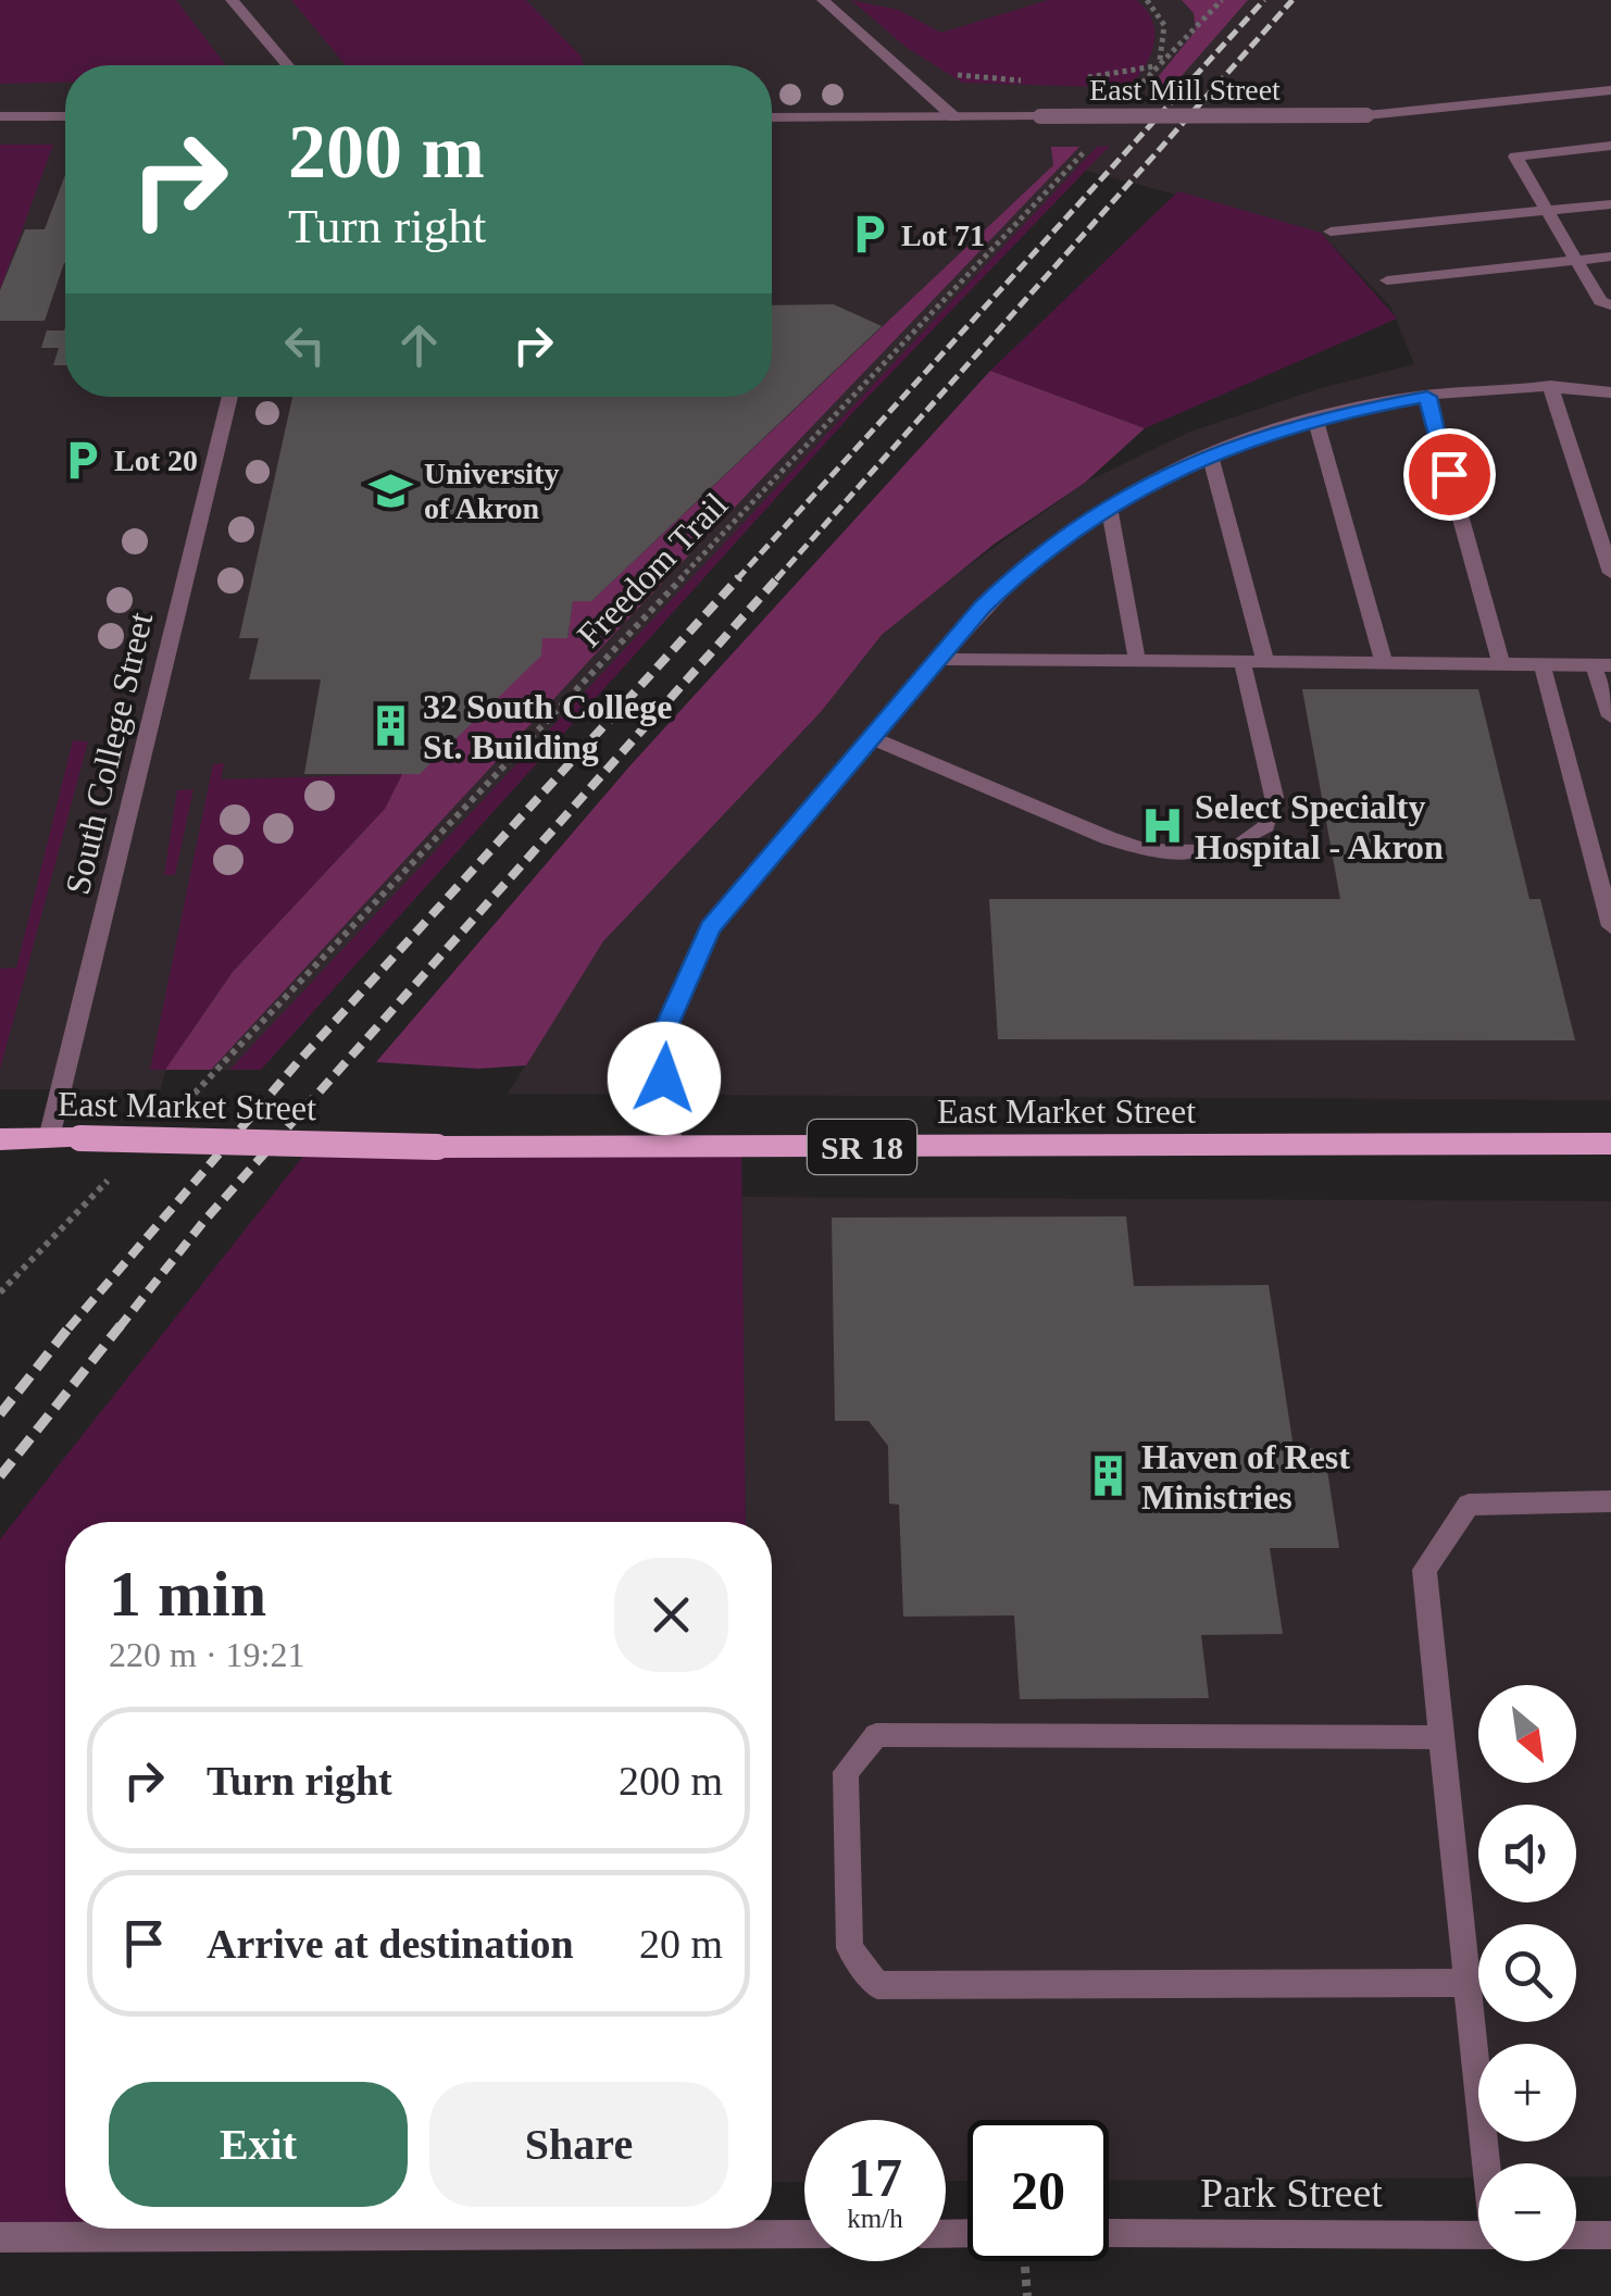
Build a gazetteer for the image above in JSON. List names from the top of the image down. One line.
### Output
{"streets":{"main road":["East Market Street","SR 18"],"street":["East Mill Street","South College Street","Park Street"],"path":["Freedom Trail"]},"crossings":[["South College Street","East Market Street"]],"places":{"parking":["Lot 71","Lot 20"],"school or university":["University of Akron"],"building":["32 South College St. Building","Haven of Rest Ministries"],"hospital":["Select Specialty Hospital - Akron"]},"north":"bottom right","page":{"turn":["200 m","Turn right"],"heading":["1 min","220 m · 19:21"],"map_buttons":["+","−"],"list":[{"name":"Turn right","value":"200 m"},{"name":"Arrive at destination","value":"20 m"}],"buttons":["Exit","Share"],"speed":"17 km/h","limit":"20"}}
